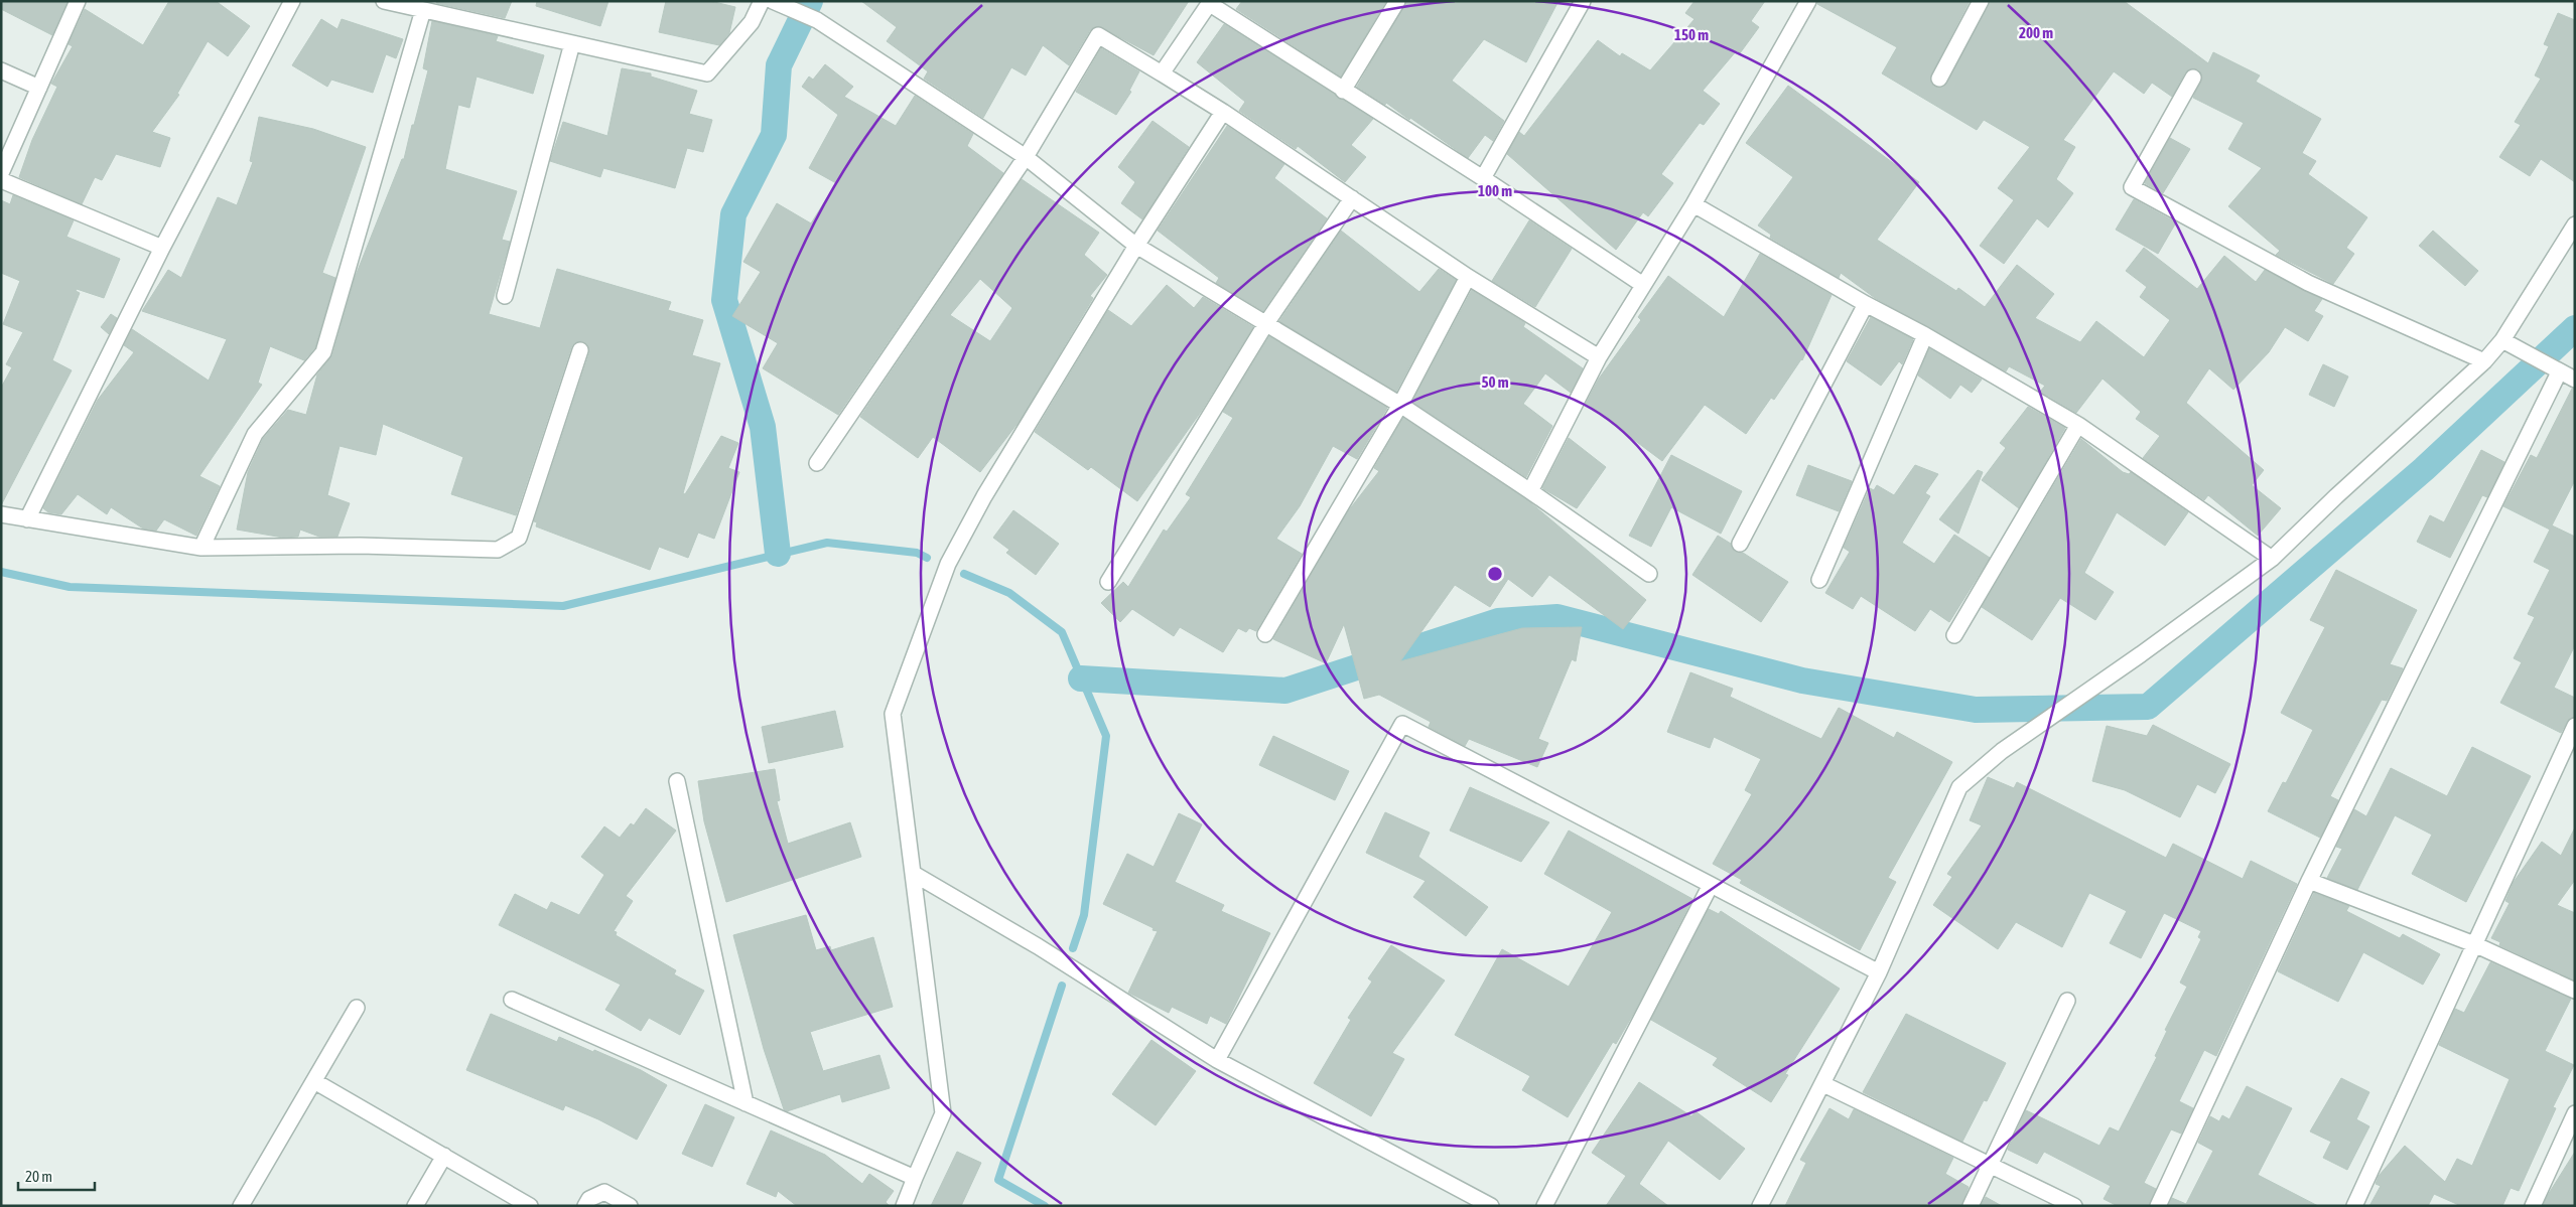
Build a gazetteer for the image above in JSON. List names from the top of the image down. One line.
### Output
{"scale_bar":"20 m","rings":["200 m","150 m","100 m","50 m"]}
